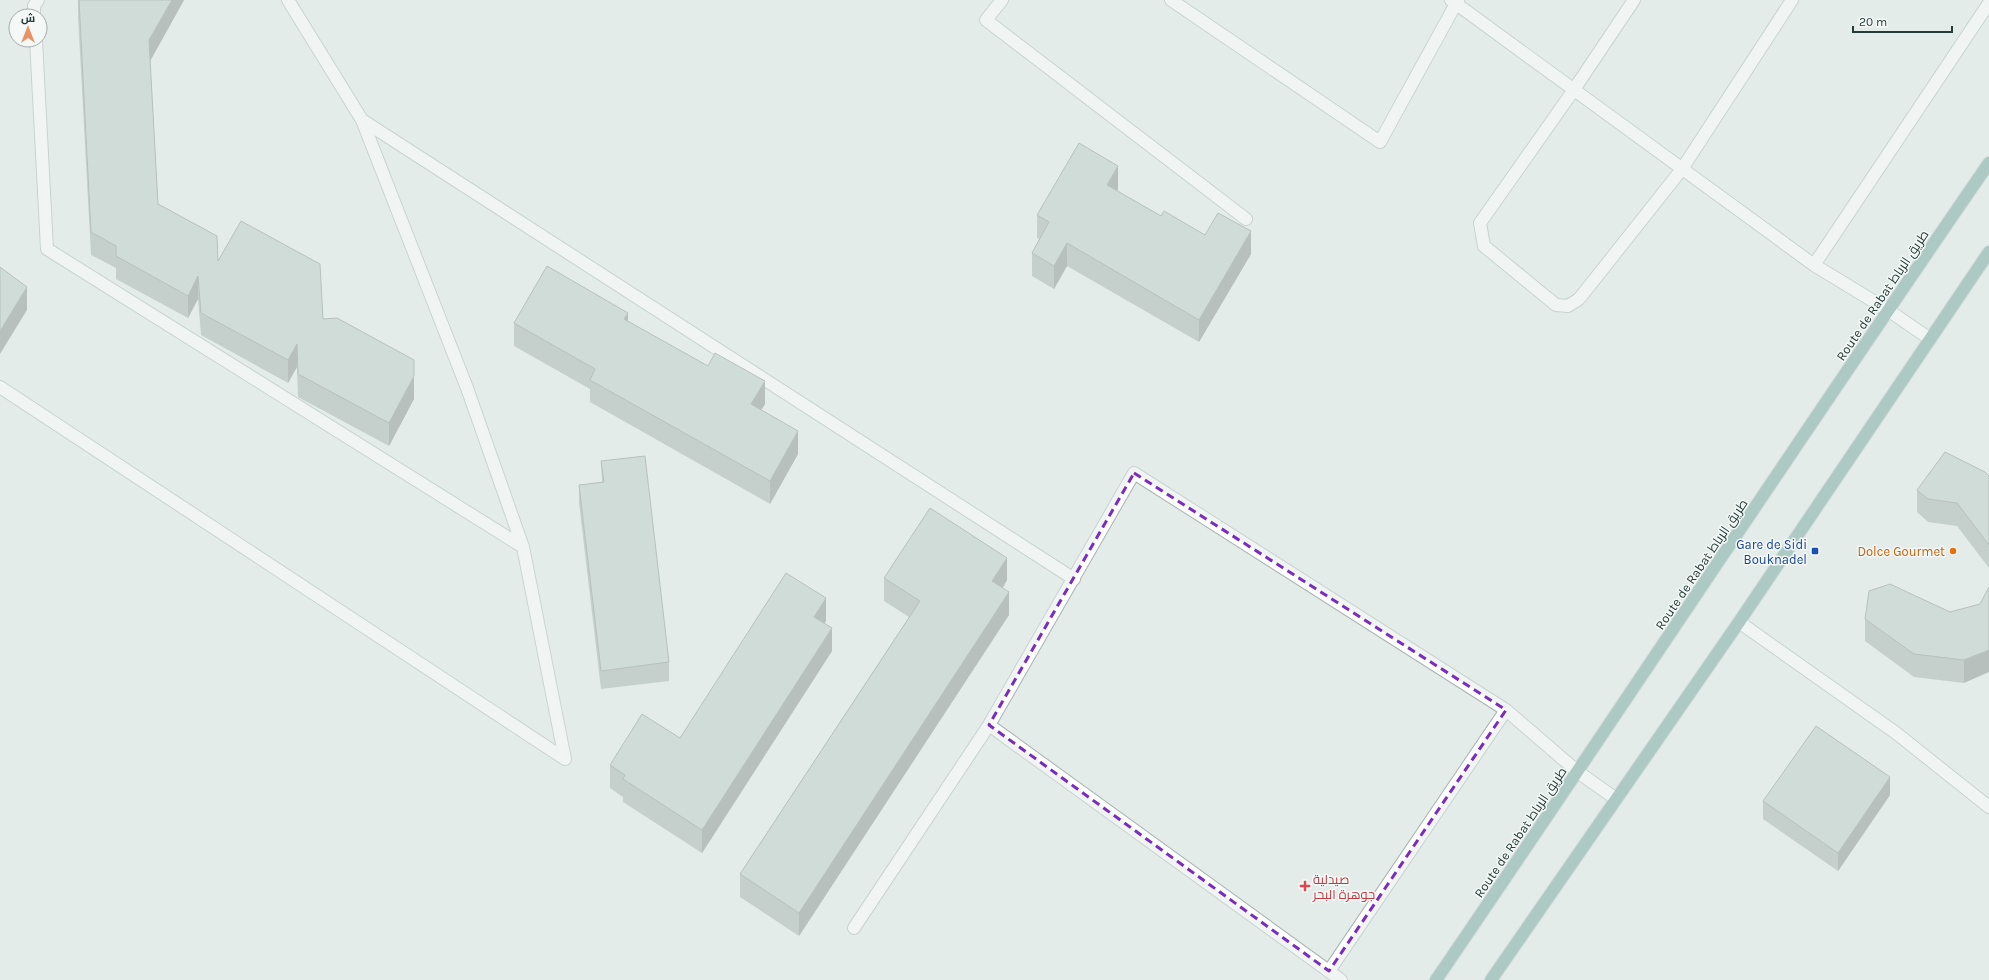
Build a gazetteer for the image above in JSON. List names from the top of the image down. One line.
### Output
{"streets":{"main road":["Route de Rabat طريق الرباط"]},"places":{"transit":["Gare de Sidi Bouknadel"],"other":["Dolce Gourmet"],"health":["صيدلية جوهرة البحر"]},"scale_bar":"20 m","north":"top"}
